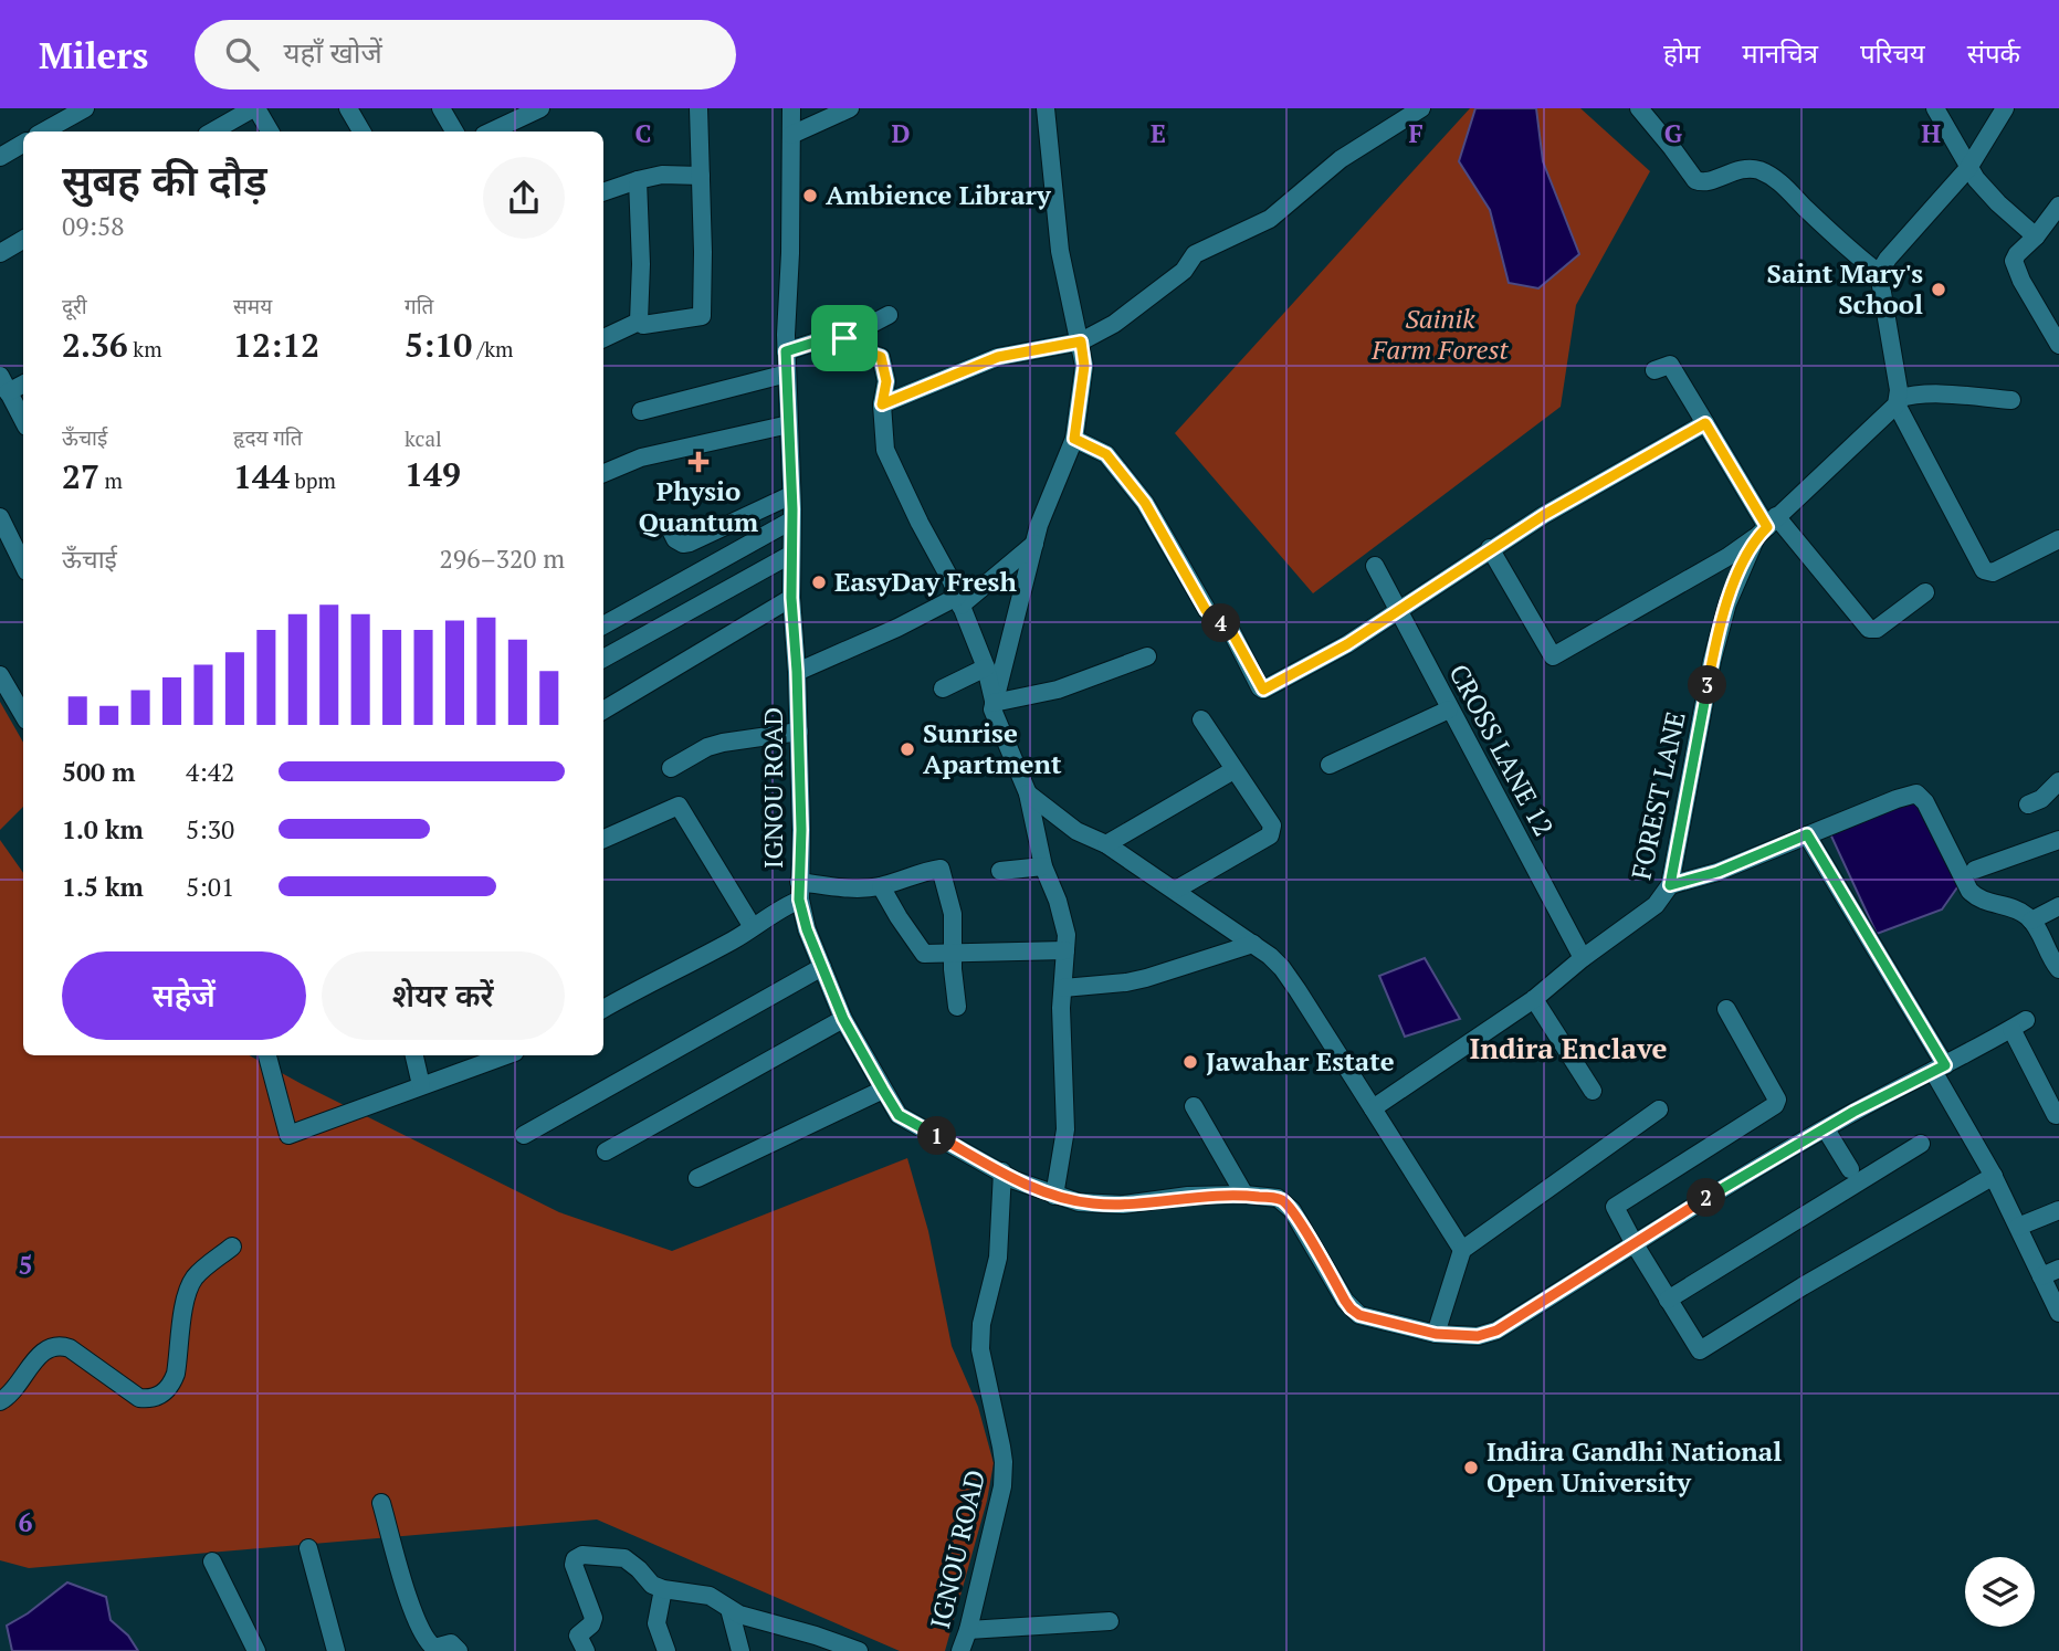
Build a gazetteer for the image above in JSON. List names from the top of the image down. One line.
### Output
{"streets":{"street":["CROSS LANE 12","IGNOU ROAD","FOREST LANE"]},"crossings":[["CROSS LANE 12","FOREST LANE"]],"districts":["Indira Enclave"],"parks":["Sainik Farm Forest"],"places":{"other":["Ambience Library","Saint Mary's School","EasyDay Fresh","Sunrise Apartment","Jawahar Estate","Indira Gandhi National Open University"],"health":["Physio Quantum"]},"page":{"header":"Milers","search":"यहाँ खोजें","nav":["होम","मानचित्र","परिचय","संपर्क"],"heading":["सुबह की दौड़","09:58"],"stats":[["दूरी","2.36 km"],["समय","12:12"],["गति","5:10 /km"],["ऊँचाई","27 m"],["हृदय गति","144 bpm"],["kcal","149"]],"chart":["ऊँचाई","296–320 m"],"pins":["4","3","1","2"],"list":[{"name":"500 m","note":"4:42"},{"name":"1.0 km","note":"5:30"},{"name":"1.5 km","note":"5:01"}],"buttons":["सहेजें","शेयर करें"]},"grid":{"columns":["C","D","E","F","G","H"],"rows":["5","6"]}}
